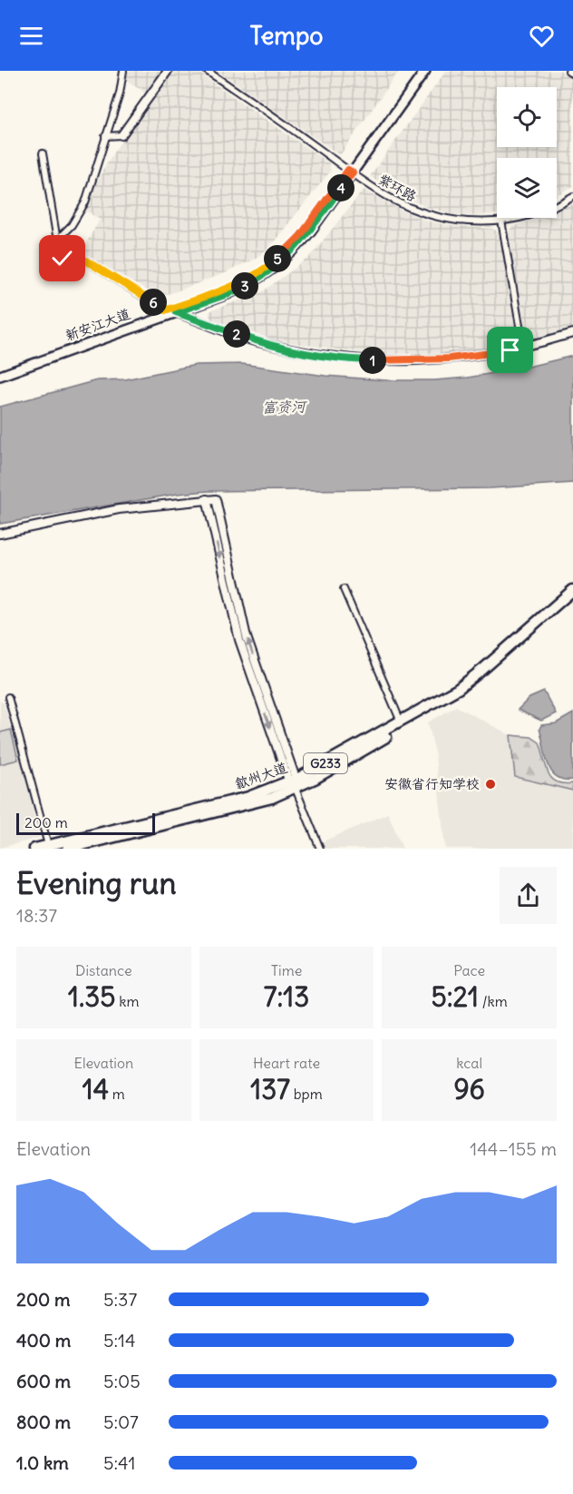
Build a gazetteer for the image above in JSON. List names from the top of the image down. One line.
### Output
{"streets":{"highway":["G233","歙州大道"],"main road":["新安江大道"],"street":["紫环路"]},"crossings":[["紫环路","新安江大道"]],"water":["富资河"],"places":["安徽省行知学校"],"scale_bar":"200 m","page":{"header":"Tempo","pins":["4","5","3","6","2","1"],"scale":"200 m","heading":["Evening run","18:37"],"stats":[["Distance","1.35 km"],["Time","7:13"],["Pace","5:21 /km"],["Elevation","14 m"],["Heart rate","137 bpm"],["kcal","96"]],"chart":["Elevation","144–155 m"],"list":[{"name":"200 m","note":"5:37"},{"name":"400 m","note":"5:14"},{"name":"600 m","note":"5:05"},{"name":"800 m","note":"5:07"},{"name":"1.0 km","note":"5:41"}]}}
